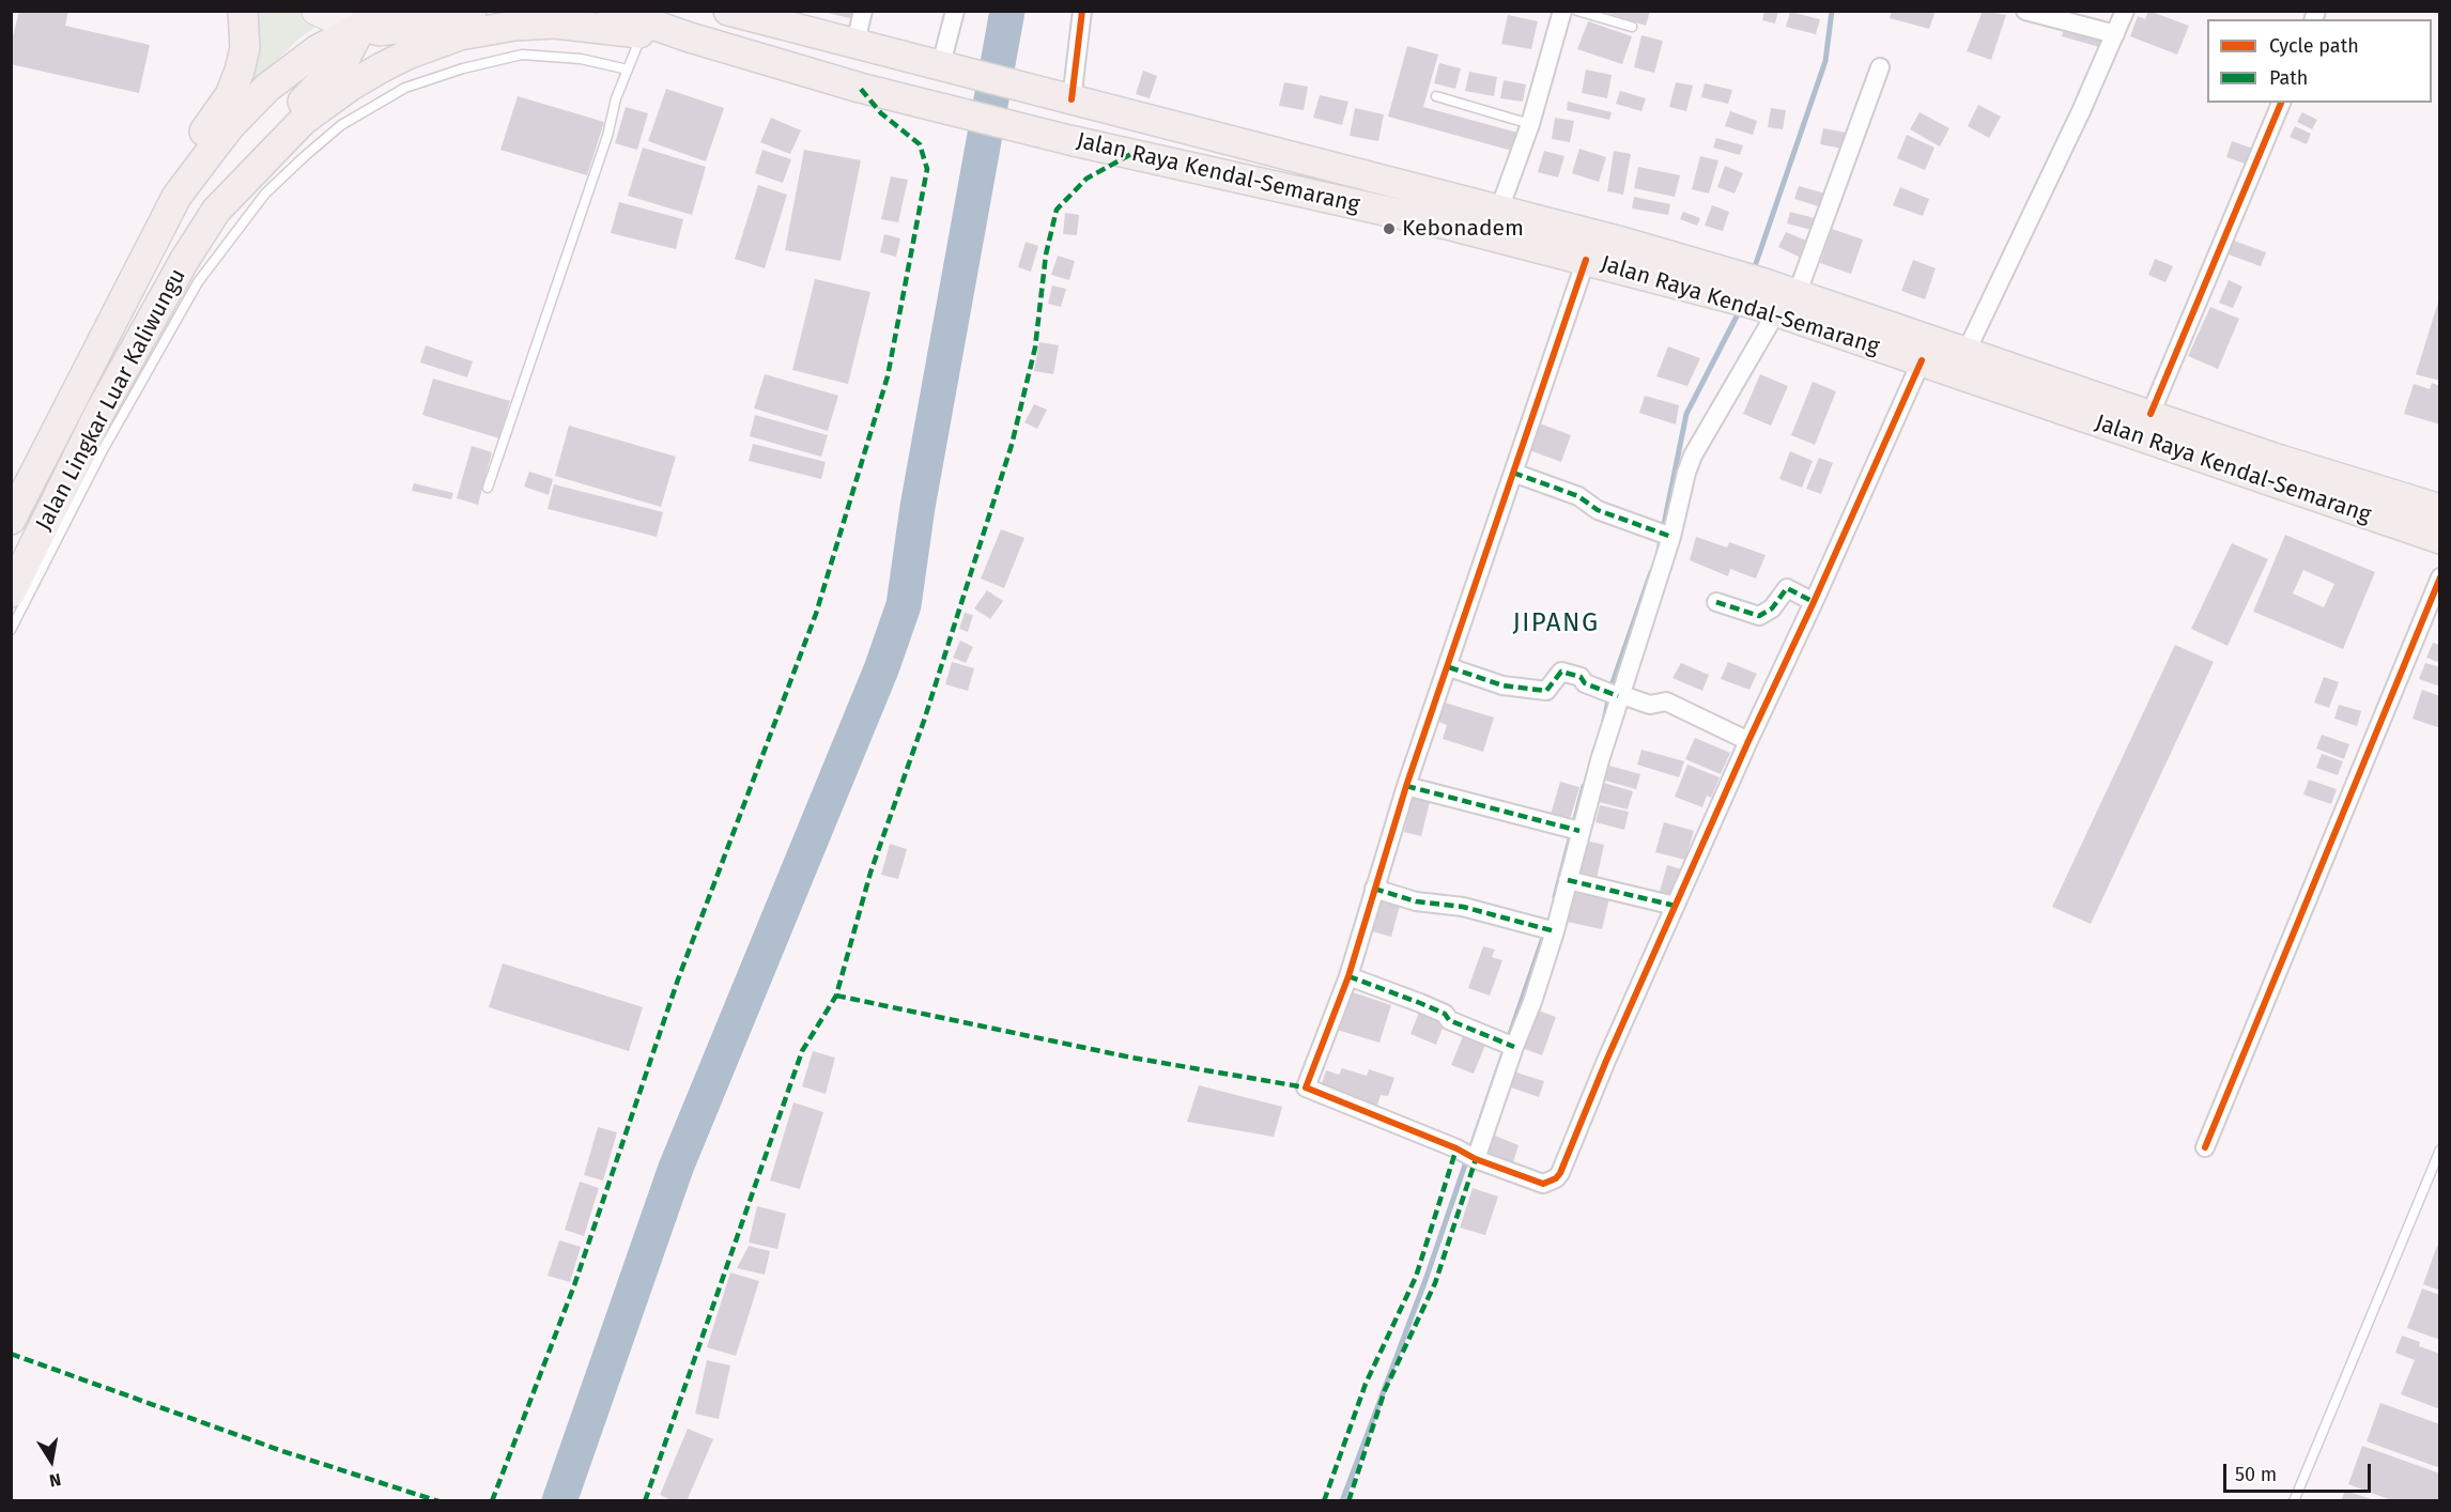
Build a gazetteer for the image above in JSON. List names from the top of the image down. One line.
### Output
{"streets":{"highway":["Jalan Raya Kendal-Semarang","Jalan Lingkar Luar Kaliwungu"]},"districts":["JIPANG"],"places":["Kebonadem"],"legend":["Cycle path","Path"],"scale_bar":"50 m","north":"bottom"}
